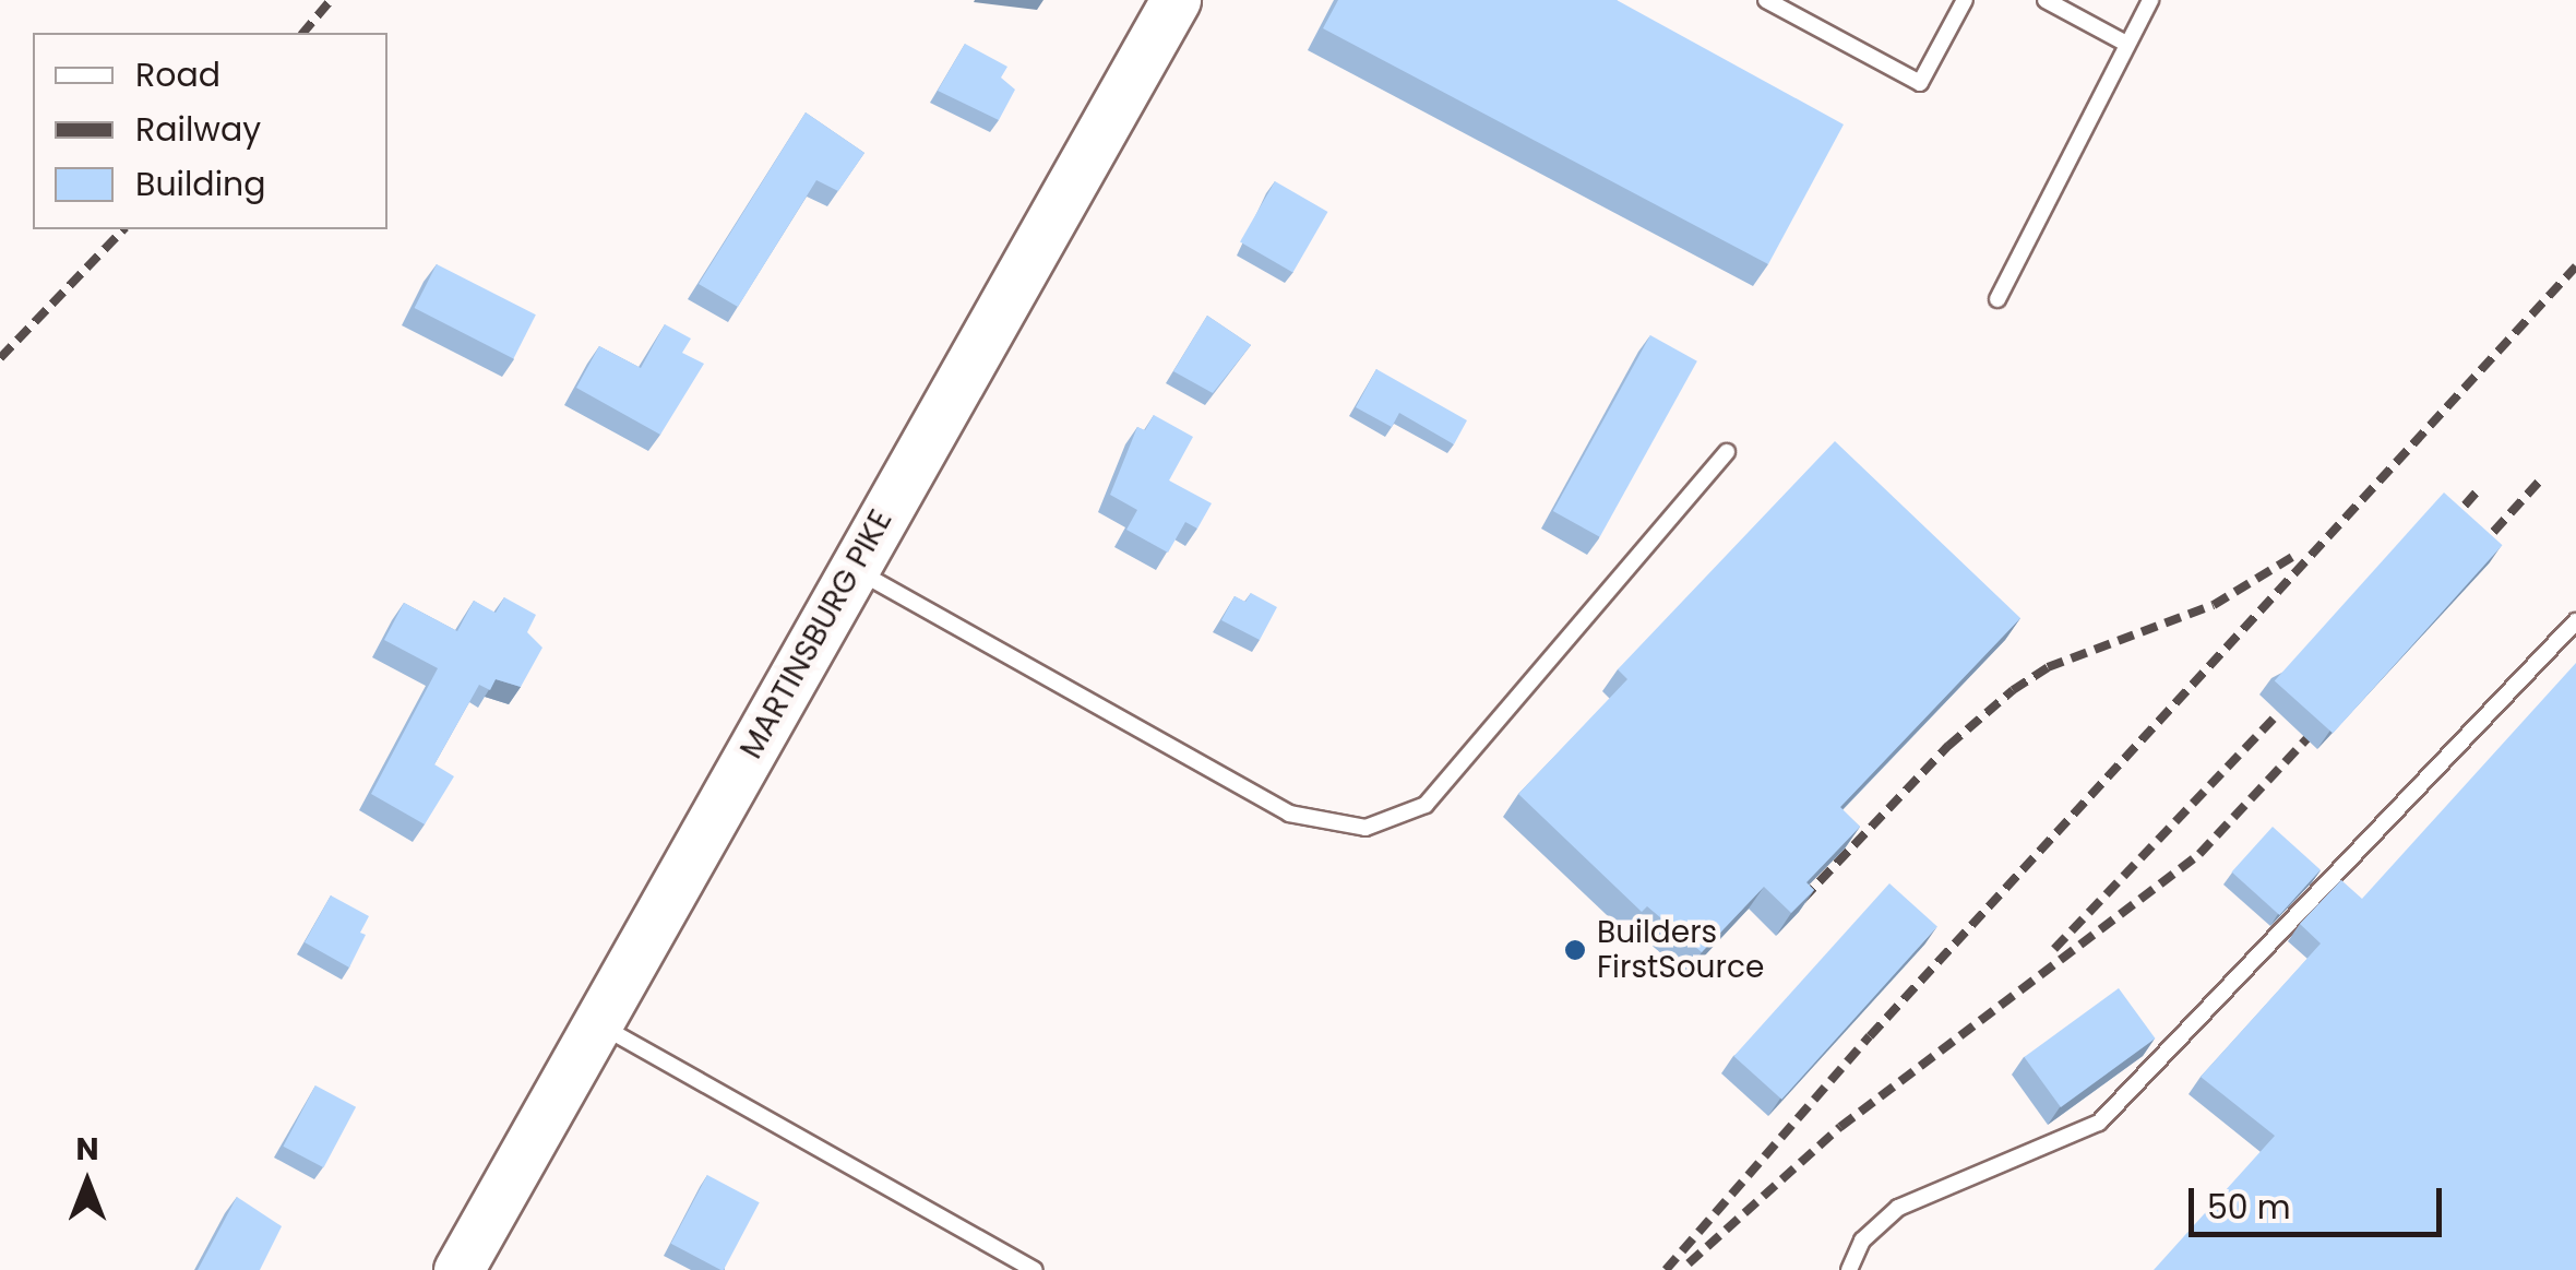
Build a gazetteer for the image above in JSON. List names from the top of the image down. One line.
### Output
{"streets":{"main road":["MARTINSBURG PIKE"]},"places":["Builders FirstSource"],"legend":["Road","Railway","Building"],"scale_bar":"50 m","north":"top"}
